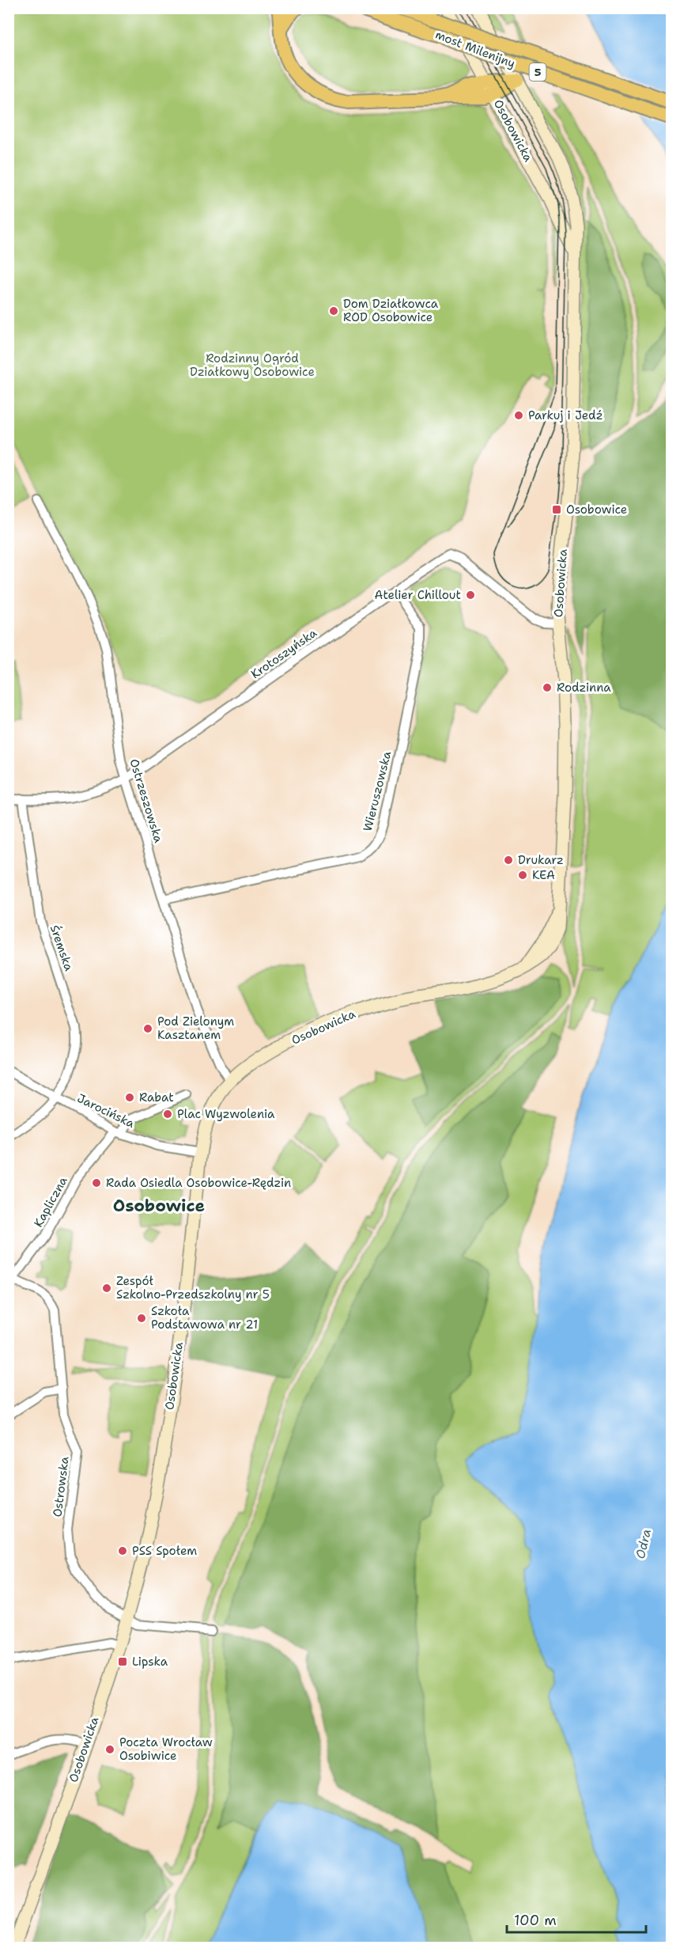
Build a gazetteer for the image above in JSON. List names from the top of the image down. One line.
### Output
{"streets":{"main road":["most Milenijny","5"],"street":["Osobowicka","Krotoszyńska","Wieruszowska","Ostrzeszowska","Śremska","Jarocińska","Kapliczna","Ostrowska"]},"crossings":[["Osobowicka","Krotoszyńska"],["Osobowicka","Ostrzeszowska"],["Osobowicka","Jarocińska"],["Osobowicka","Ostrowska"],["Krotoszyńska","Wieruszowska"],["Krotoszyńska","Ostrzeszowska"],["Krotoszyńska","Śremska"],["Wieruszowska","Ostrzeszowska"],["Śremska","Jarocińska"],["Jarocińska","Kapliczna"],["Kapliczna","Ostrowska"]],"districts":["Osobowice"],"water":["Odra"],"parks":["Rodzinny Ogród Działkowy Osobowice"],"places":{"other":["Dom Działkowca ROD Osobowice","Parkuj i Jedź","Atelier Chillout","Rodzinna","Drukarz","KEA","Pod Zielonym Kasztanem","Rabat","Plac Wyzwolenia","Rada Osiedla Osobowice-Rędzin","Zespół Szkolno-Przedszkolny nr 5","Szkoła Podstawowa nr 21","PSS Społem","Poczta Wrocław Osobiwice"],"transit":["Osobowice","Lipska"]},"scale_bar":"100 m"}
